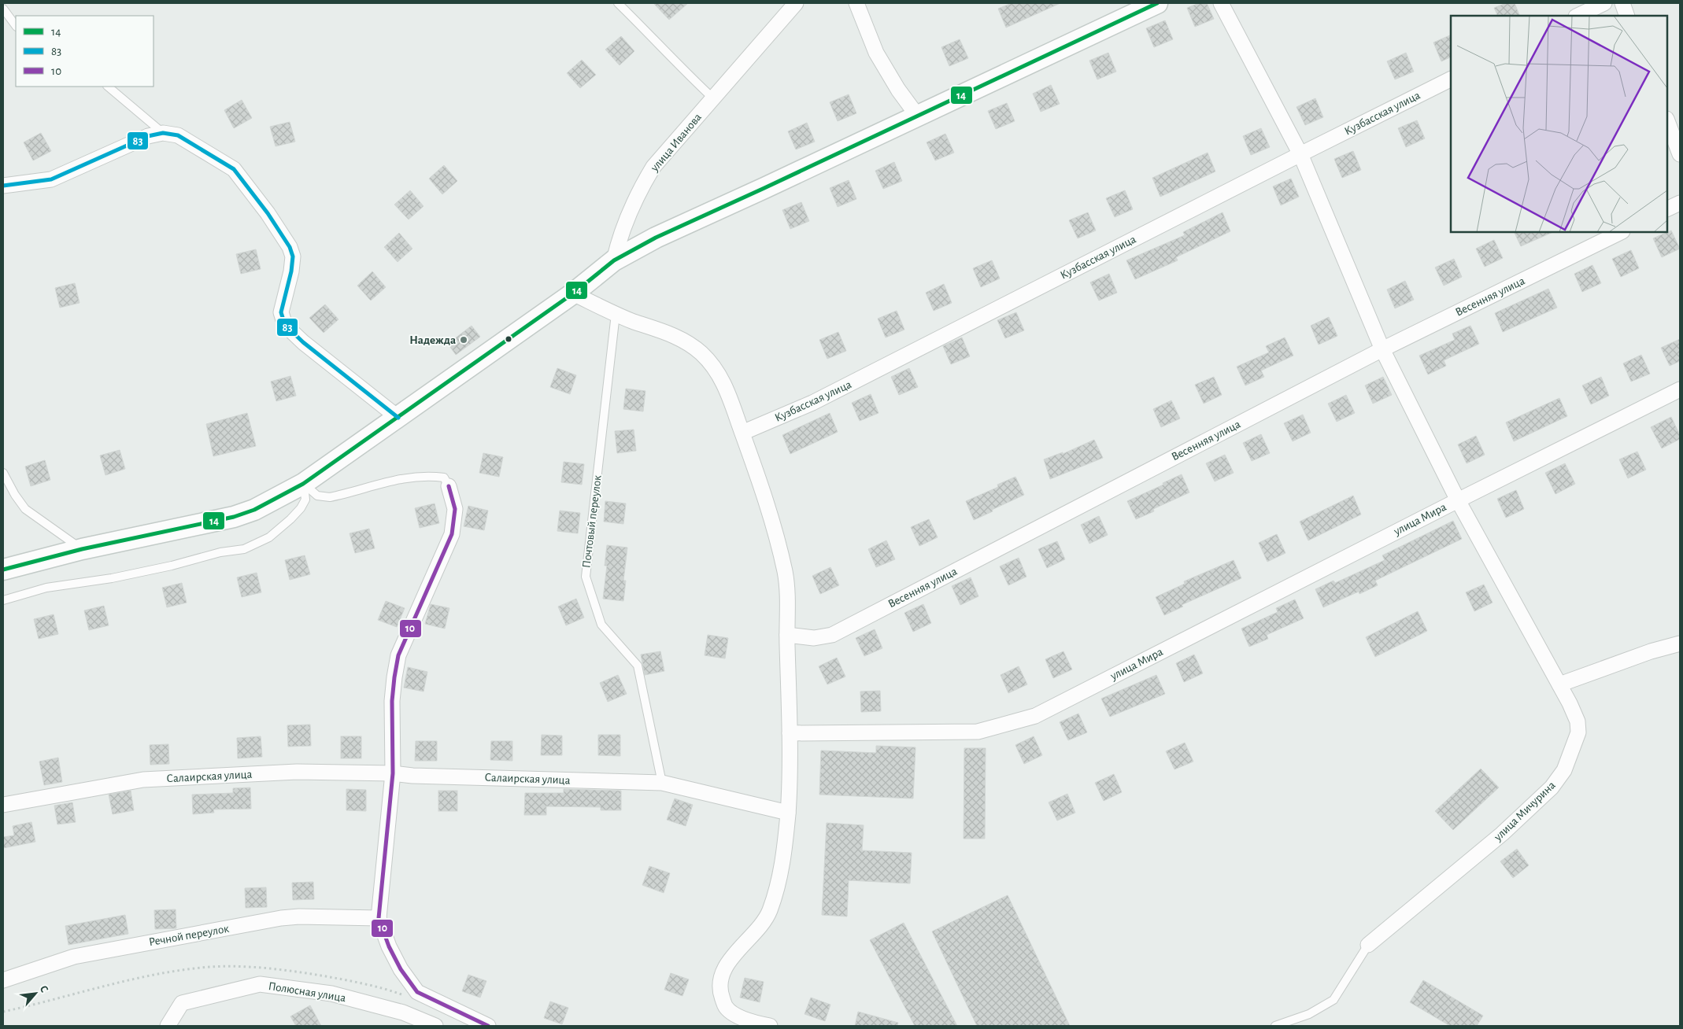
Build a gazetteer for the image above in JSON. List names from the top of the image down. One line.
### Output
{"streets":{"street":["Кузбасская улица","улица Иванова","Весенняя улица","улица Мира","Салаирская улица","улица Мичурина","Речной переулок","Полюсная улица"],"lane":["Почтовый переулок"]},"crossings":[["улица Мира","улица Мичурина"],["Почтовый переулок","Салаирская улица"]],"places":["Надежда"],"lines":["transit line 14","transit line 83","transit line 10"],"legend":["14","83","10"],"north":"top right"}
